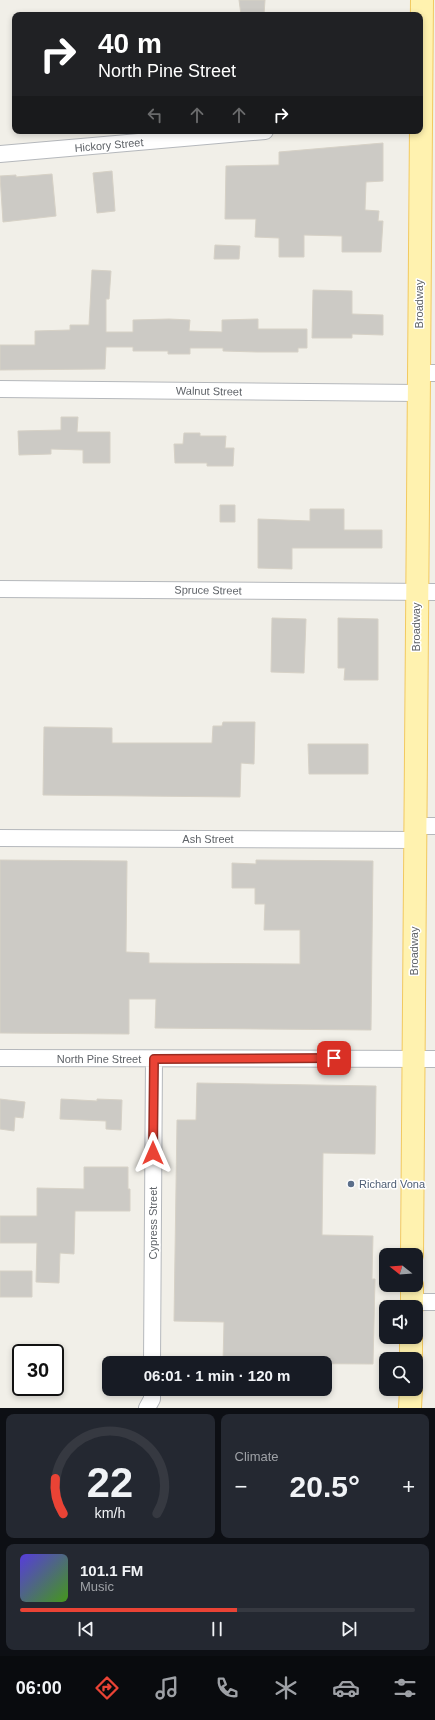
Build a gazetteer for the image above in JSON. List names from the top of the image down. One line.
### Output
{"streets":{"main road":["Broadway"],"street":["Hickory Street","Walnut Street","Spruce Street","Ash Street","North Pine Street","Cypress Street"]},"crossings":[["Broadway","Walnut Street"],["Broadway","Spruce Street"],["Broadway","Ash Street"],["Broadway","North Pine Street"],["North Pine Street","Cypress Street"]],"places":["Richard Vona"],"north":"left","page":{"turn":["40 m","North Pine Street"],"limit":"30","trip":"06:01 · 1 min · 120 m","tile":"Climate","heat":["−","20.5°","+"],"song":["101.1 FM","Music"],"tabs":"06:00","gauge":["22","km/h"]}}
